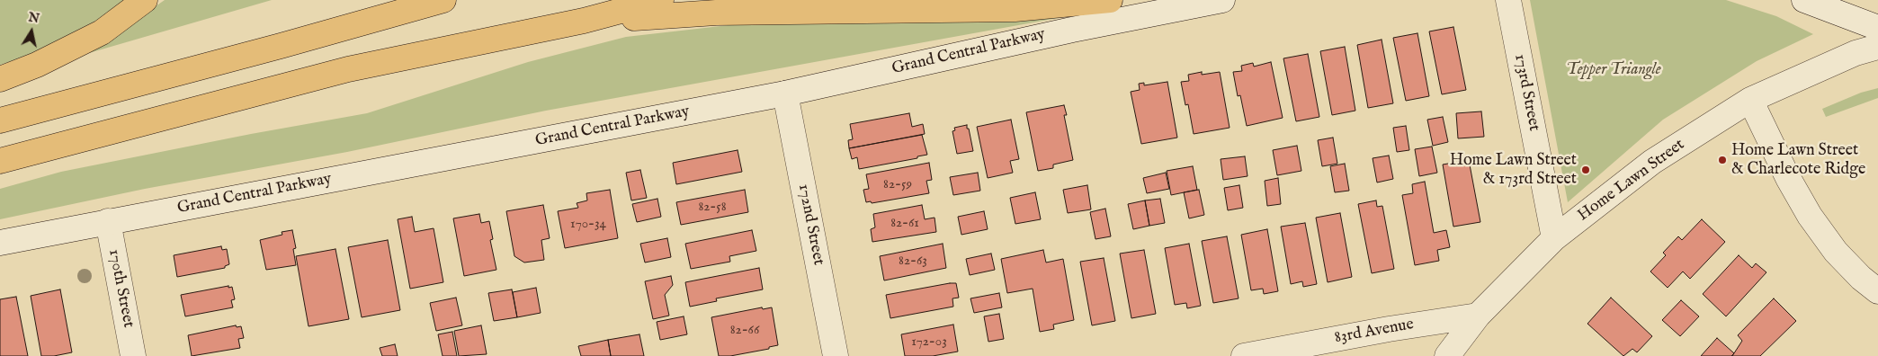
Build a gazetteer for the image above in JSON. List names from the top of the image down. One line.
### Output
{"streets":{"street":["Grand Central Parkway","173rd Street","Home Lawn Street","172nd Street","170th Street","83rd Avenue"]},"crossings":[["Grand Central Parkway","172nd Street"],["Grand Central Parkway","170th Street"],["173rd Street","Home Lawn Street"],["Home Lawn Street","83rd Avenue"]],"parks":["Tepper Triangle"],"places":["Home Lawn Street & Charlecote Ridge","Home Lawn Street & 173rd Street"],"house_numbers":["82-59","82-58","82-61","170-34","82-63","82-66","172-03"],"north":"top"}
